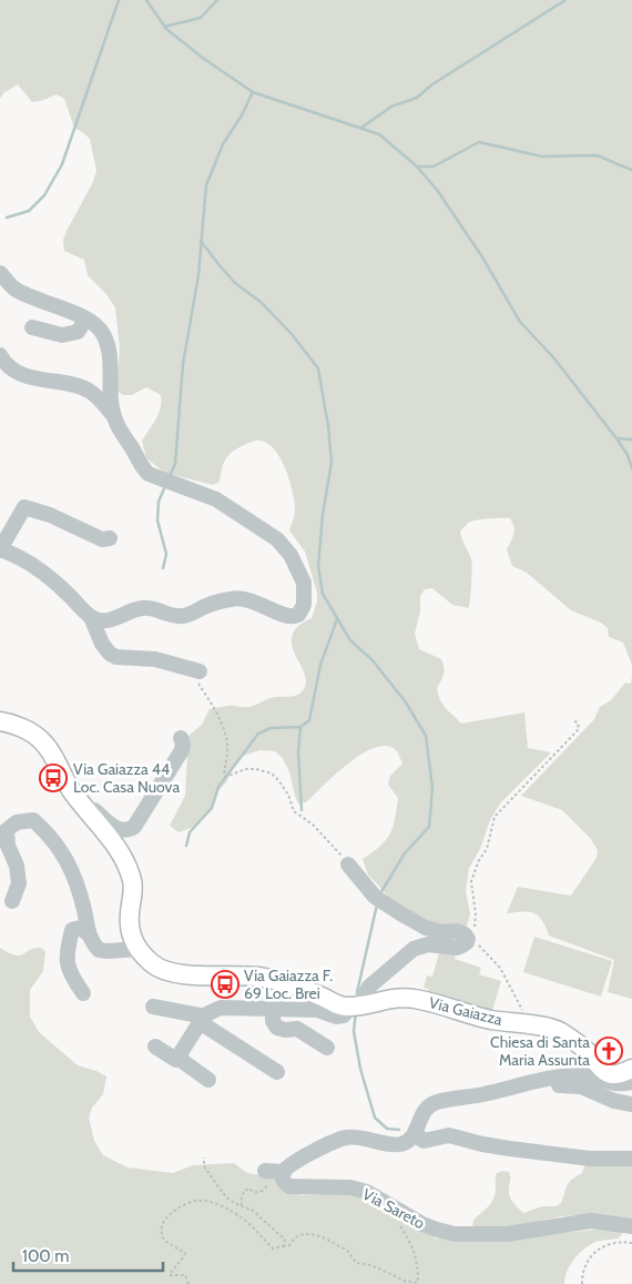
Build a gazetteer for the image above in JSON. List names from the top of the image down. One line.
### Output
{"streets":{"main road":["Via Gaiazza"],"street":["Via Sareto"]},"places":{"bus stop":["Via Gaiazza 44 Loc. Casa Nuova","Via Gaiazza F. 69 Loc. Brei"],"church":["Chiesa di Santa Maria Assunta"]},"scale_bar":"100 m"}
